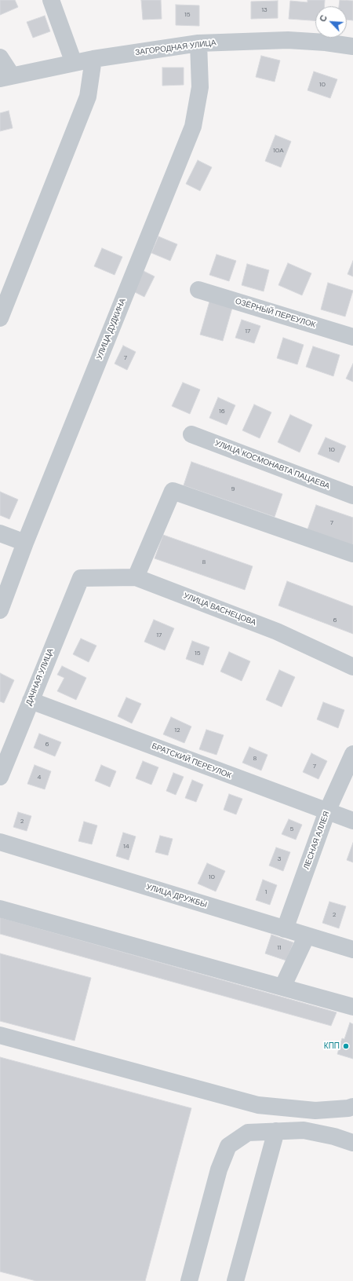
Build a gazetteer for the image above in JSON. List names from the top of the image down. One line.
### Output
{"streets":{"street":["ЗАГОРОДНАЯ УЛИЦА","ОЗЁРНЫЙ ПЕРЕУЛОК","УЛИЦА ДУДКИНА","УЛИЦА КОСМОНАВТА ПАЦАЕВА","УЛИЦА ВАСНЕЦОВА","ДАЧНАЯ УЛИЦА","БРАТСКИЙ ПЕРЕУЛОК","ЛЕСНАЯ АЛЛЕЯ","УЛИЦА ДРУЖБЫ"]},"crossings":[["ЗАГОРОДНАЯ УЛИЦА","УЛИЦА ДУДКИНА"],["УЛИЦА ВАСНЕЦОВА","ДАЧНАЯ УЛИЦА"],["ДАЧНАЯ УЛИЦА","БРАТСКИЙ ПЕРЕУЛОК"],["БРАТСКИЙ ПЕРЕУЛОК","ЛЕСНАЯ АЛЛЕЯ"],["ЛЕСНАЯ АЛЛЕЯ","УЛИЦА ДРУЖБЫ"]],"places":["КПП"],"house_numbers":["13","15","10","10А","17","7","16","10","9","7","8","6","17","15","12","6","8","7","4","2","5","14","3","10","1","2","11"],"north":"top left"}
